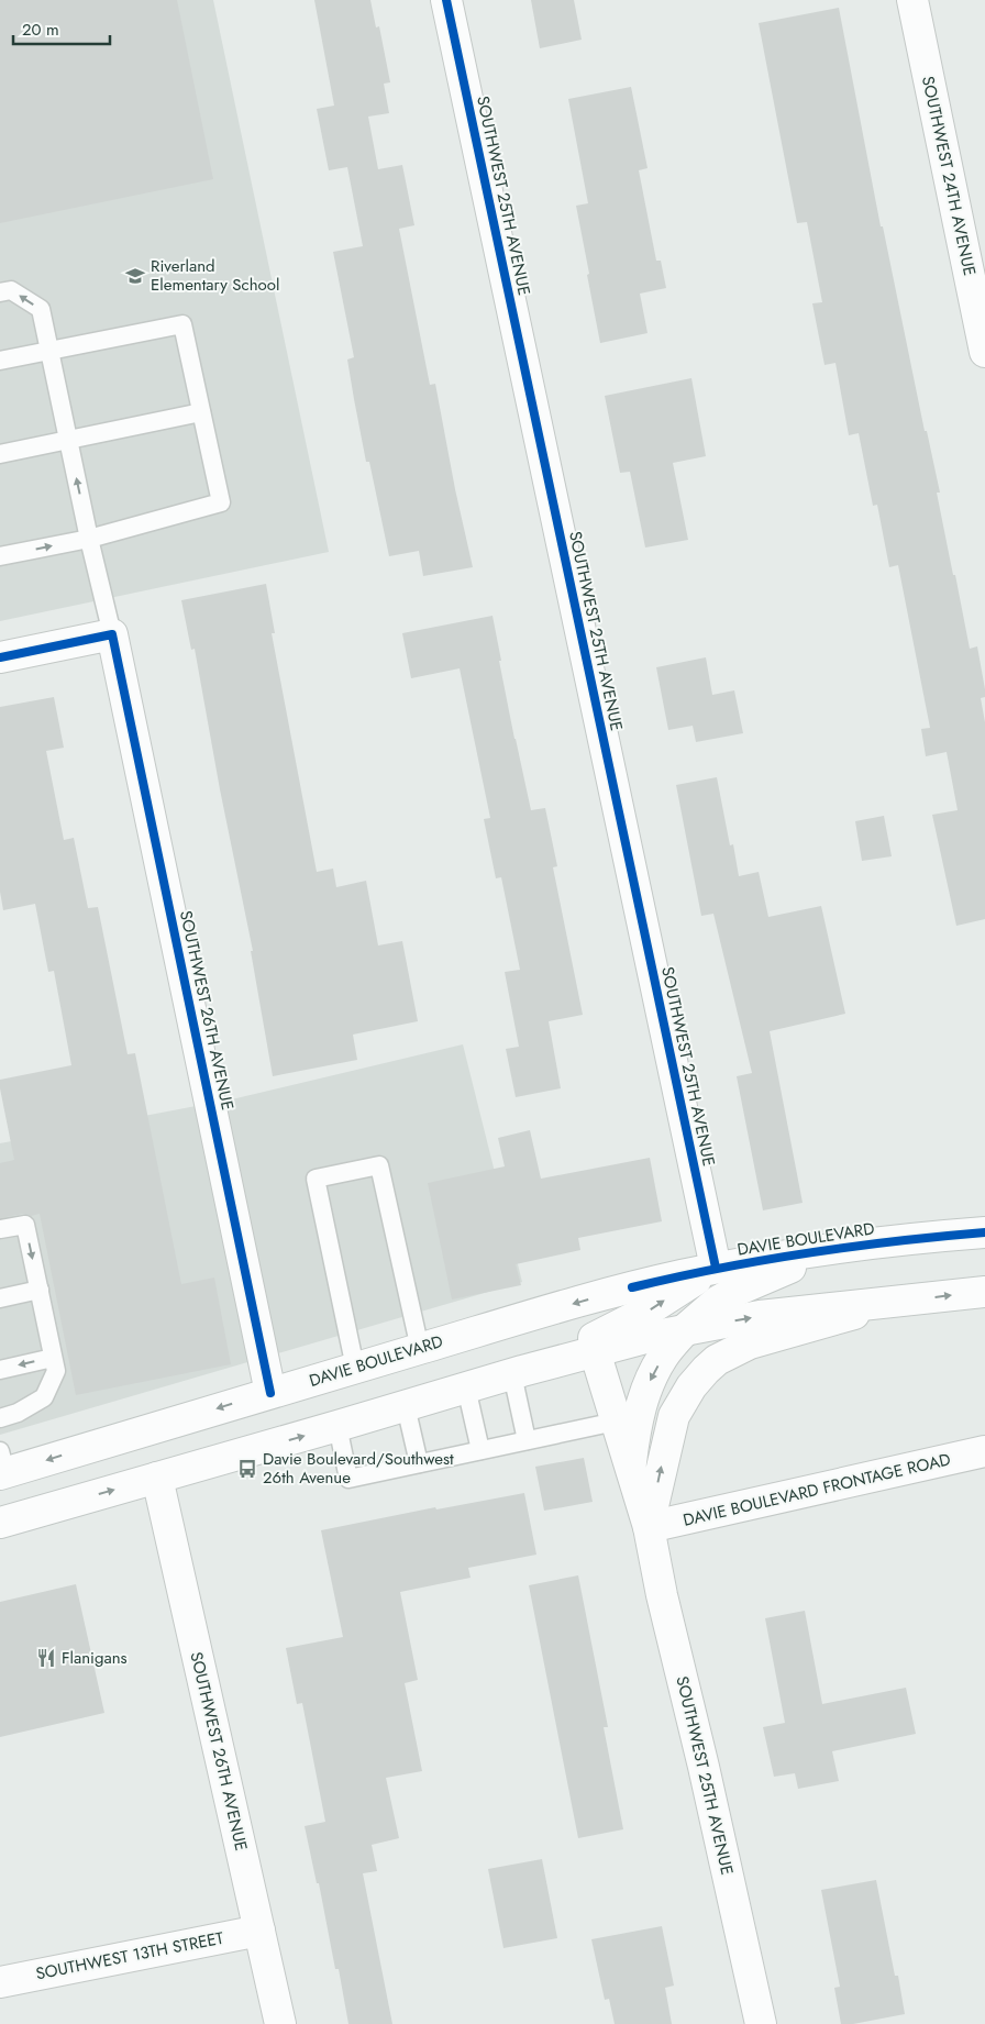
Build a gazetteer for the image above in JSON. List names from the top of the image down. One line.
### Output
{"streets":{"street":["SOUTHWEST 24TH AVENUE","SOUTHWEST 25TH AVENUE","SOUTHWEST 26TH AVENUE","DAVIE BOULEVARD","DAVIE BOULEVARD FRONTAGE ROAD","SOUTHWEST 13TH STREET"]},"crossings":[["SOUTHWEST 25TH AVENUE","DAVIE BOULEVARD"],["SOUTHWEST 25TH AVENUE","DAVIE BOULEVARD FRONTAGE ROAD"],["SOUTHWEST 26TH AVENUE","DAVIE BOULEVARD"],["SOUTHWEST 26TH AVENUE","SOUTHWEST 13TH STREET"]],"places":{"school or university":["Riverland Elementary School"],"bus stop":["Davie Boulevard/Southwest 26th Avenue"],"restaurant":["Flanigans"]},"scale_bar":"20 m"}
